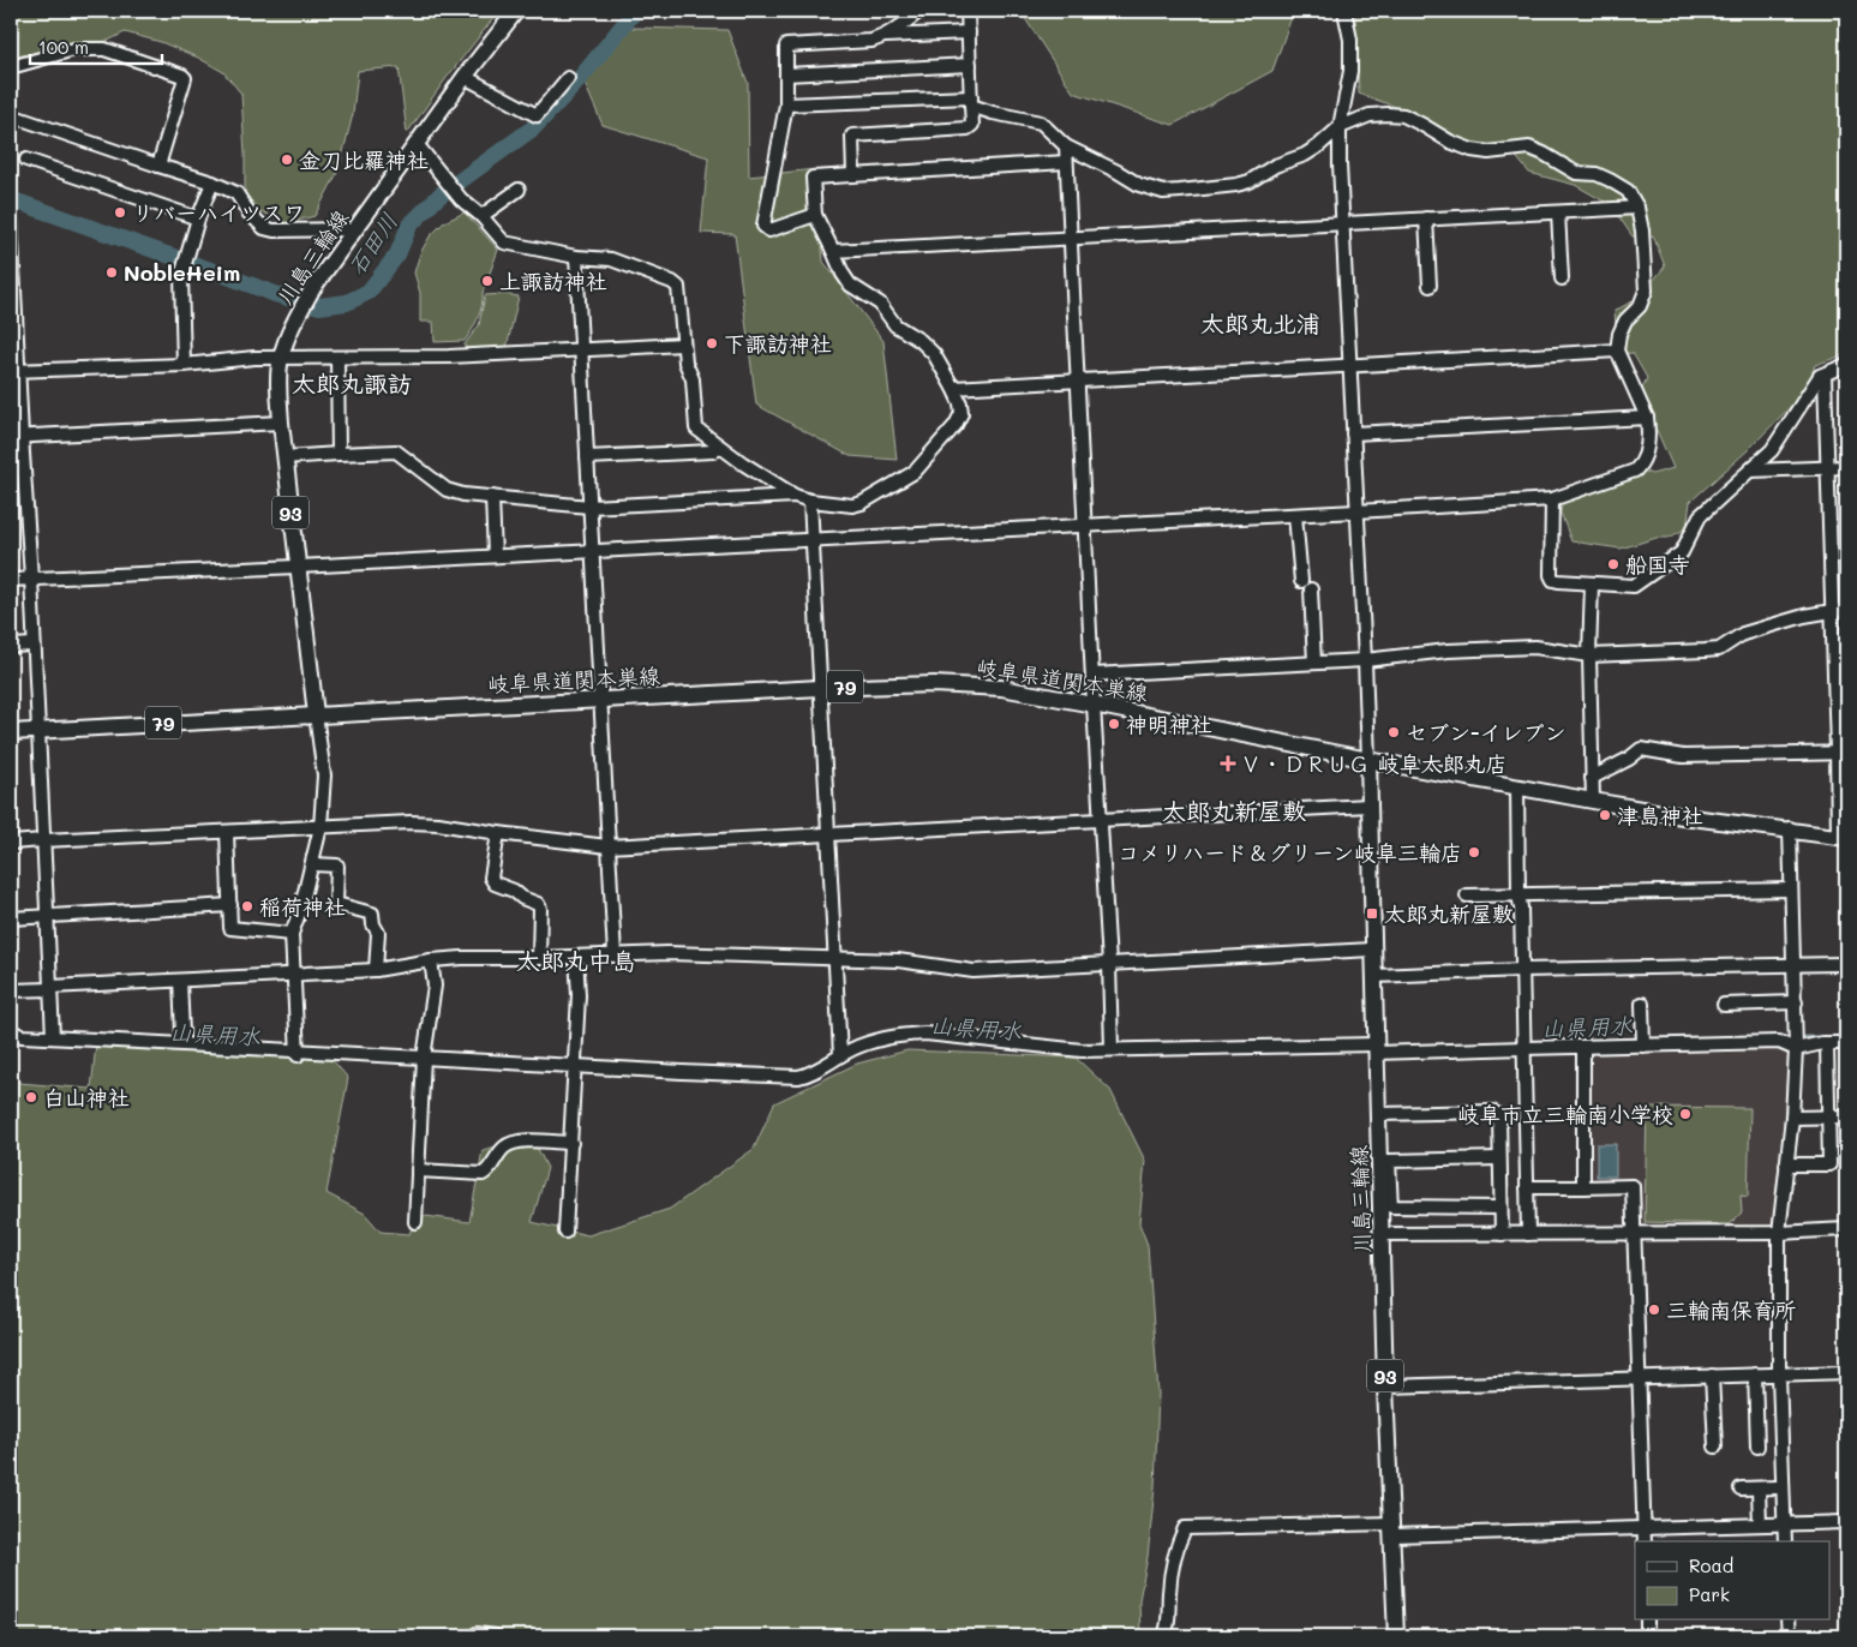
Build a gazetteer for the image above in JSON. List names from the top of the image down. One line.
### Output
{"streets":{"main road":["川島三輪線","93","岐阜県道関本巣線","79"]},"crossings":[["川島三輪線","岐阜県道関本巣線"]],"districts":["太郎丸北浦","太郎丸諏訪","太郎丸新屋敷","太郎丸中島"],"water":["石田川","山県用水"],"places":{"other":["金刀比羅神社","リバーハイツスワ","NobleHeim","上諏訪神社","下諏訪神社","船国寺","神明神社","セブン-イレブン","津島神社","コメリハード＆グリーン岐阜三輪店","稲荷神社","白山神社","岐阜市立三輪南小学校","三輪南保育所"],"health":["Ｖ・ＤＲＵＧ 岐阜太郎丸店"],"transit":["太郎丸新屋敷"]},"legend":["Road","Park"],"scale_bar":"100 m"}
